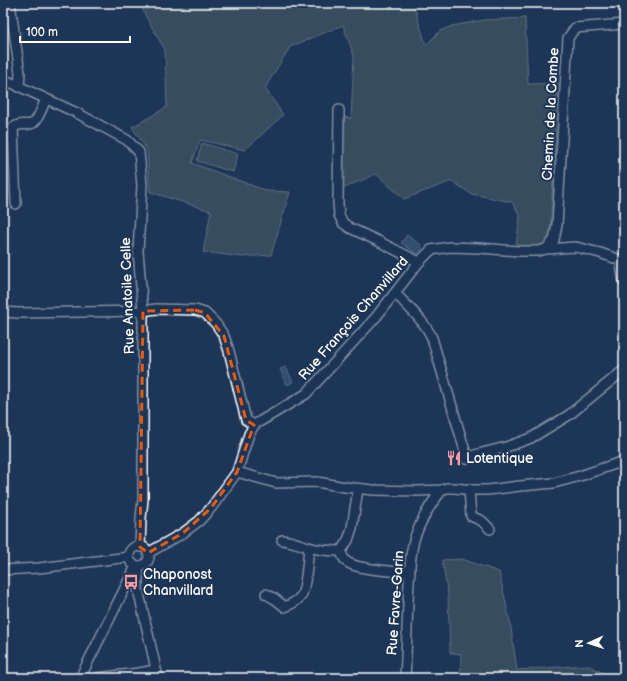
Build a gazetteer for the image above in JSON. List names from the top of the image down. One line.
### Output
{"streets":{"street":["Chemin de la Combe","Rue Anatoile Celle","Rue François Chanvillard","Rue Favre-Garin"]},"places":{"restaurant":["Lotentique"],"bus stop":["Chaponost Chanvillard"]},"scale_bar":"100 m","north":"left"}
